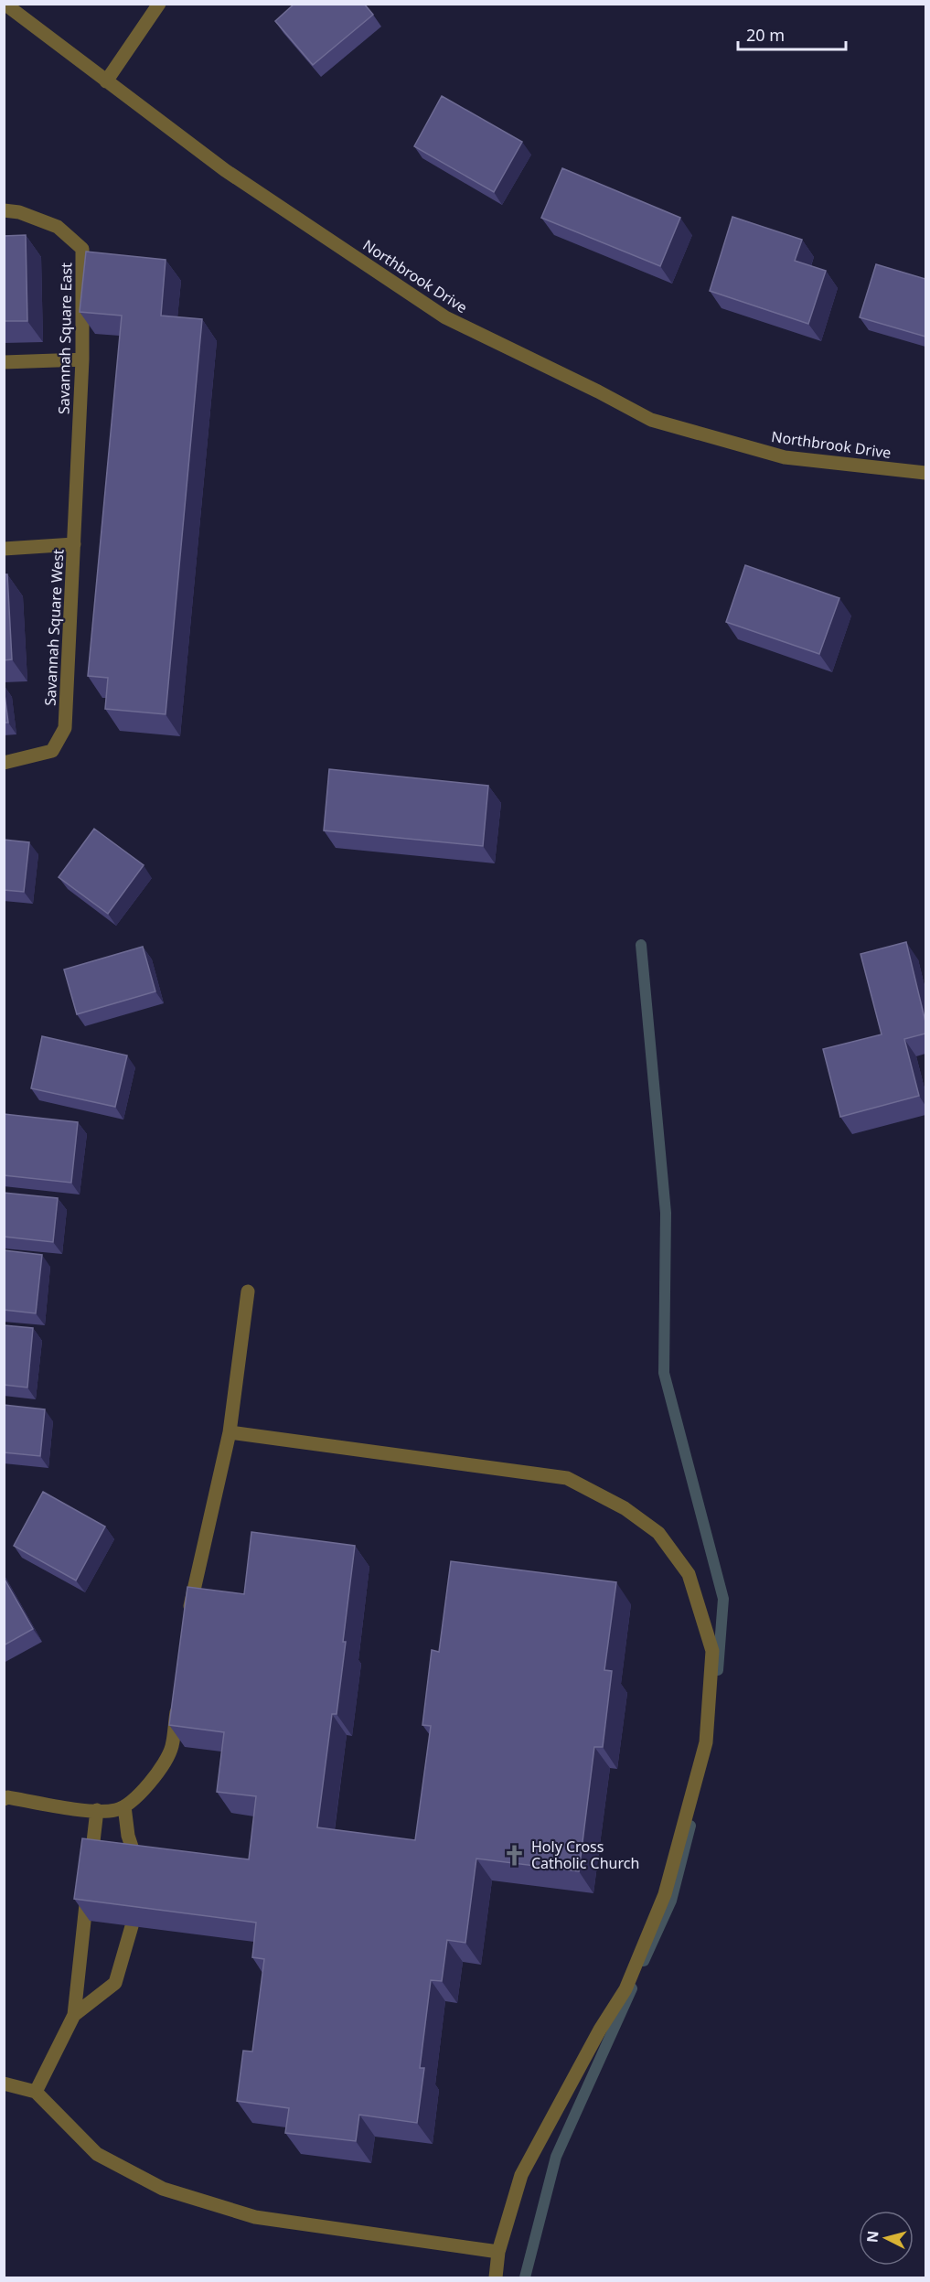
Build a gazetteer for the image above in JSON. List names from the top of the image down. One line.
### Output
{"streets":{"street":["Northbrook Drive","Savannah Square East","Savannah Square West"]},"crossings":[["Savannah Square East","Savannah Square West"]],"places":{"church":["Holy Cross Catholic Church"]},"scale_bar":"20 m","north":"left"}
